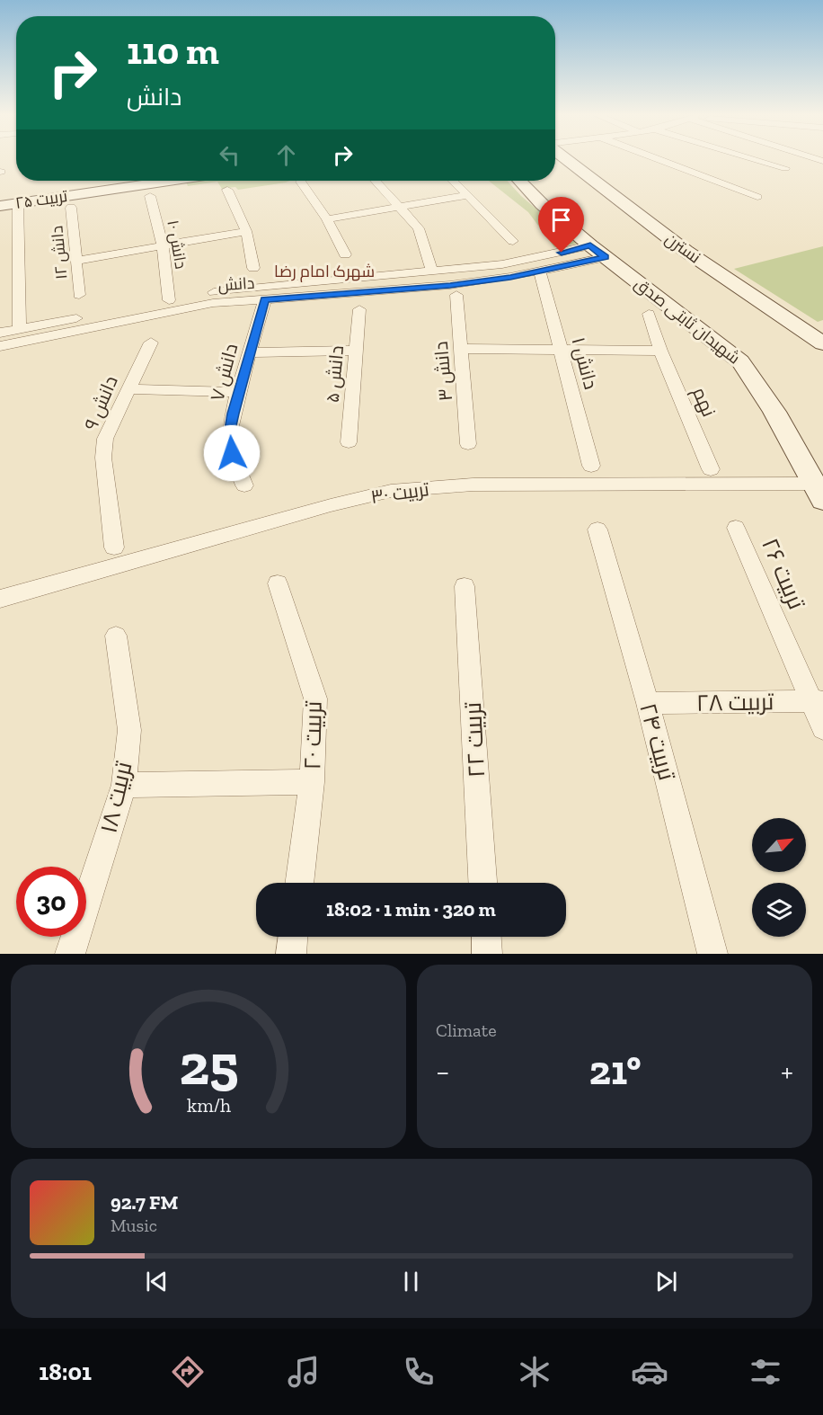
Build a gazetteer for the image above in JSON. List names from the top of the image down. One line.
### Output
{"streets":{"street":["تربیت ۲۵","دانش ۱۰","نسترن","دانش ۱۲","دانش","شهیدان ثابتی صدق","دانش ۱","دانش ۳","دانش ۷","دانش ۵","نهم","دانش ۹","تربیت ۳۰","تربیت ۲۶","تربیت ۲۸","تربیت ۲۰","تربیت ۲۲","تربیت ۲۴","تربیت ۱۸"]},"crossings":[["دانش ۱۰","دانش"],["دانش","شهیدان ثابتی صدق"],["دانش","دانش ۱"],["دانش","دانش ۷"],["شهیدان ثابتی صدق","تربیت ۳۰"],["تربیت ۲۶","تربیت ۲۸"],["تربیت ۲۸","تربیت ۲۴"]],"districts":["شهرک امام رضا"],"north":"top right","page":{"turn":["110 m","دانش"],"limit":"30","trip":"18:02 · 1 min · 320 m","tile":"Climate","heat":["−","21°","+"],"song":["92.7 FM","Music"],"tabs":"18:01","gauge":["25","km/h"]}}
